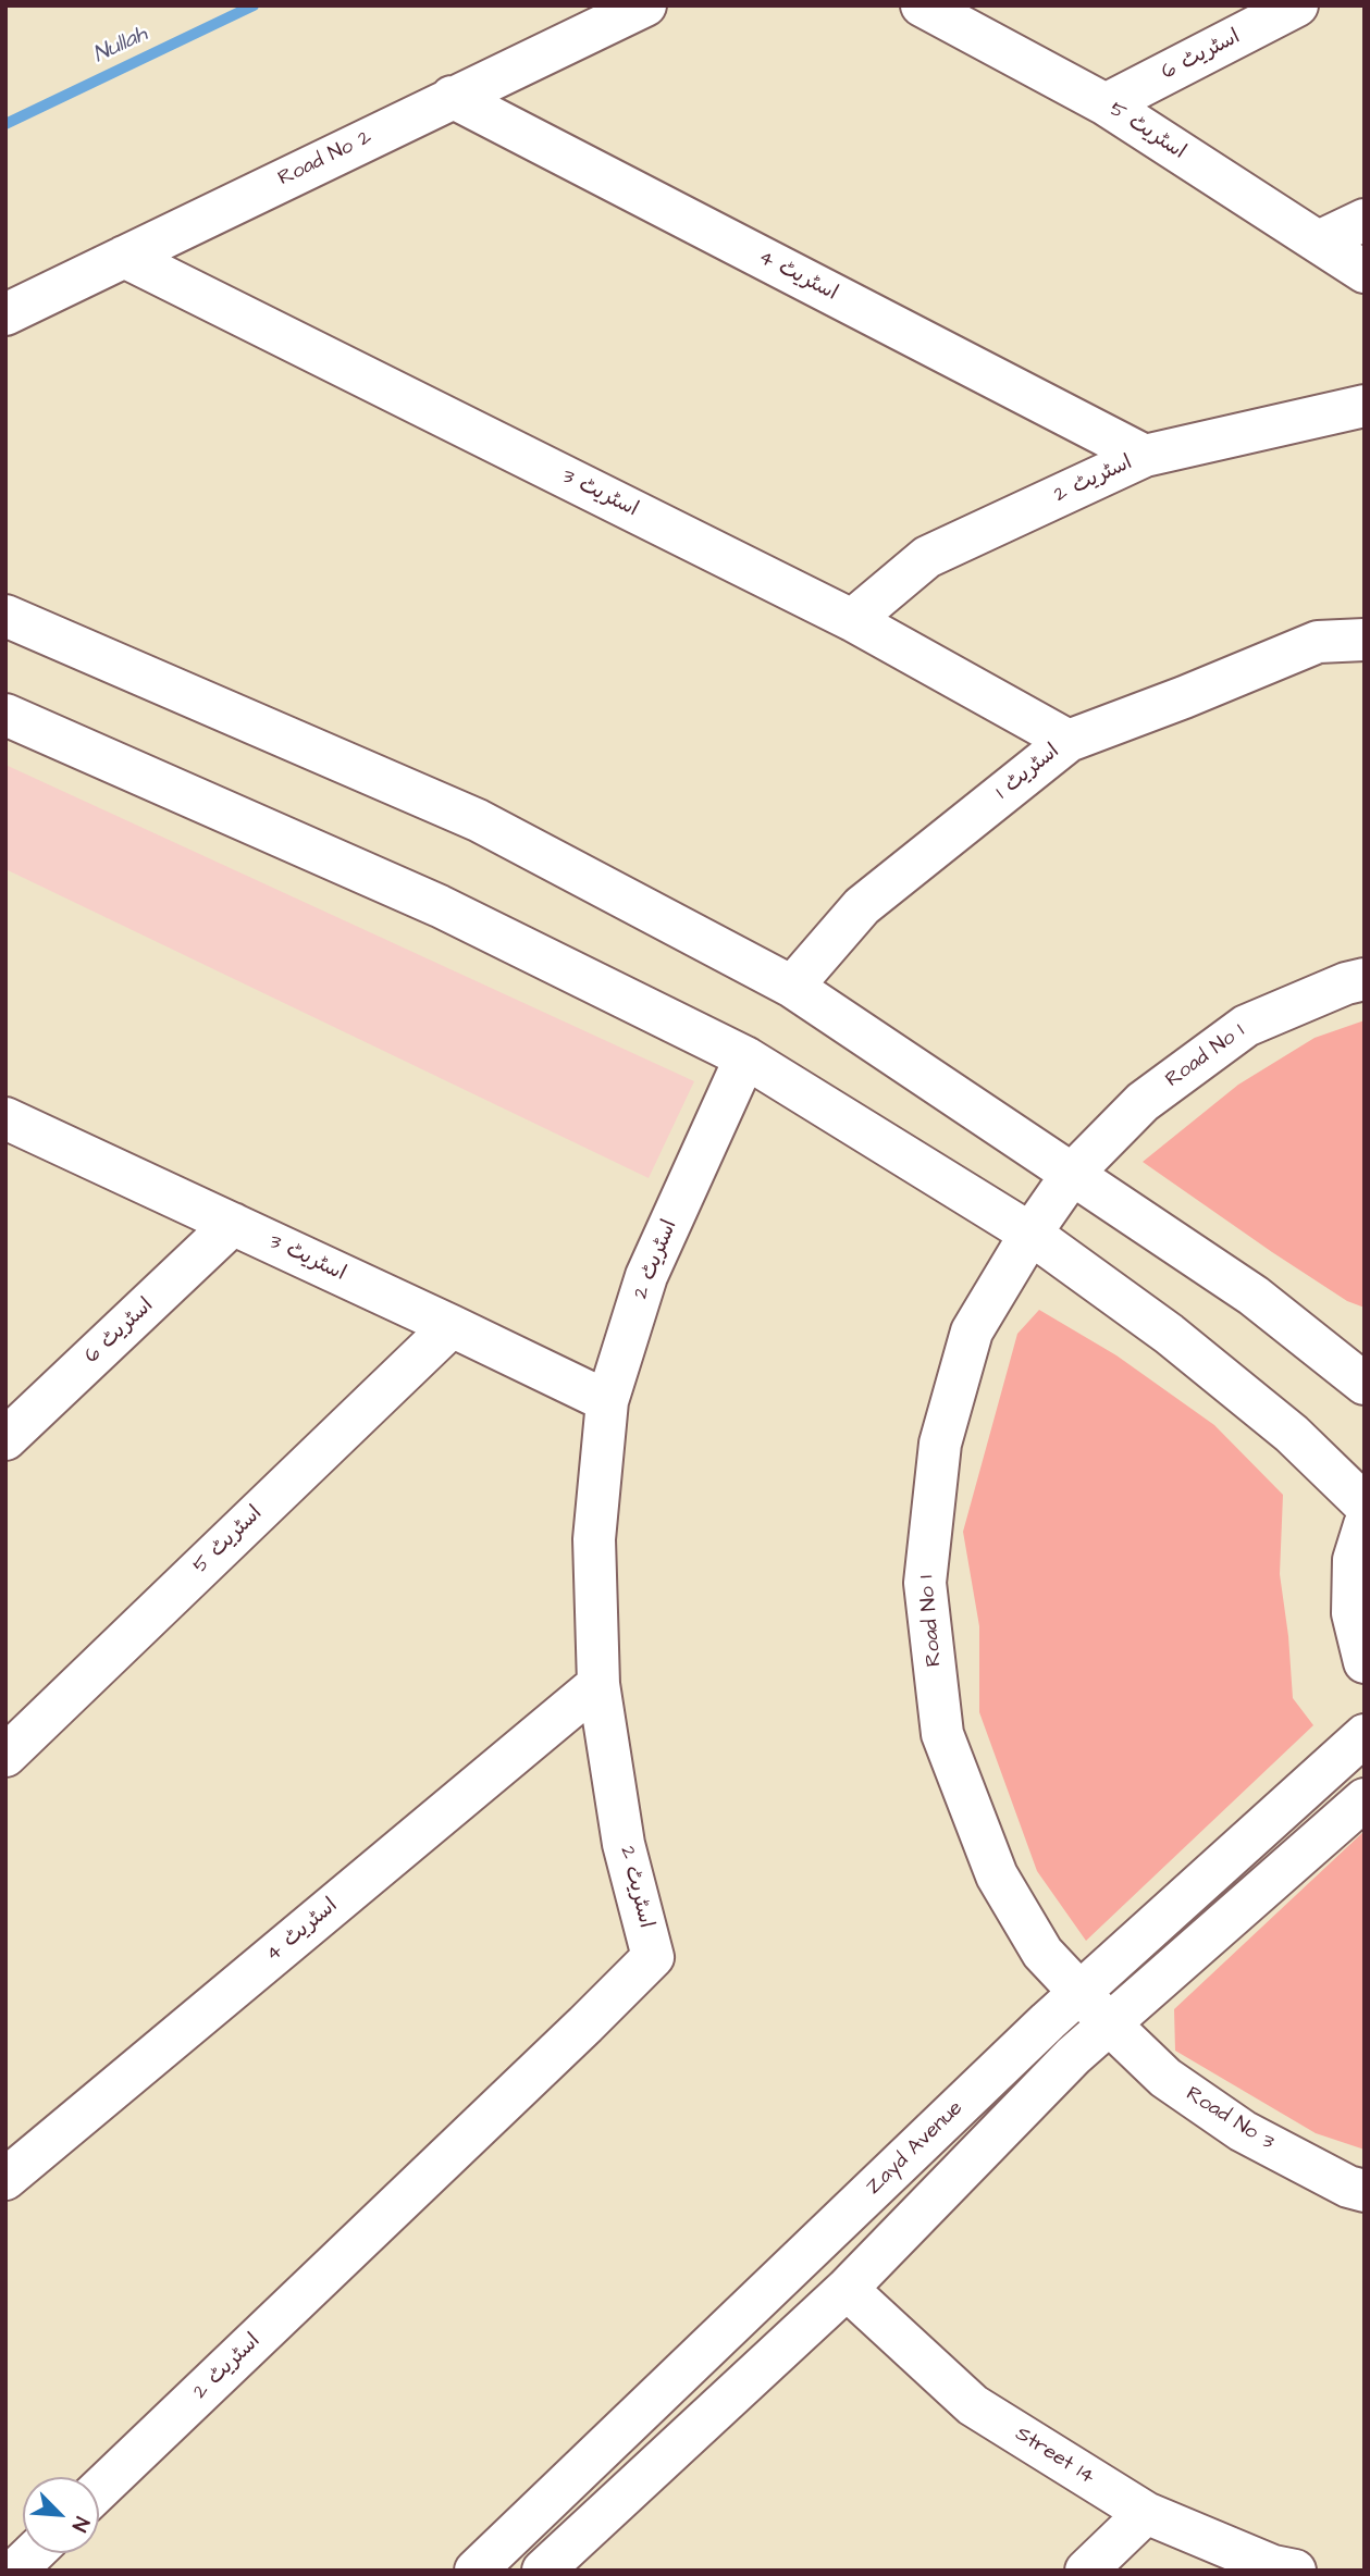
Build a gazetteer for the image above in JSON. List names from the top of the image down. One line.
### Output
{"streets":{"street":["اسٹریٹ 6","اسٹریٹ 5","Road No 2","اسٹریٹ 4","اسٹریٹ 2","اسٹریٹ 3","اسٹریٹ 1","Road No 1","Road No 3","Zayd Avenue","Street 14"]},"crossings":[["اسٹریٹ 6","اسٹریٹ 5"],["اسٹریٹ 6","اسٹریٹ 3"],["اسٹریٹ 5","اسٹریٹ 3"],["Road No 2","اسٹریٹ 4"],["Road No 2","اسٹریٹ 3"],["اسٹریٹ 4","اسٹریٹ 2"],["اسٹریٹ 2","اسٹریٹ 3"],["اسٹریٹ 3","اسٹریٹ 1"],["Road No 1","Road No 3"],["Road No 1","Zayd Avenue"]],"water":["Nullah"],"north":"bottom right"}
